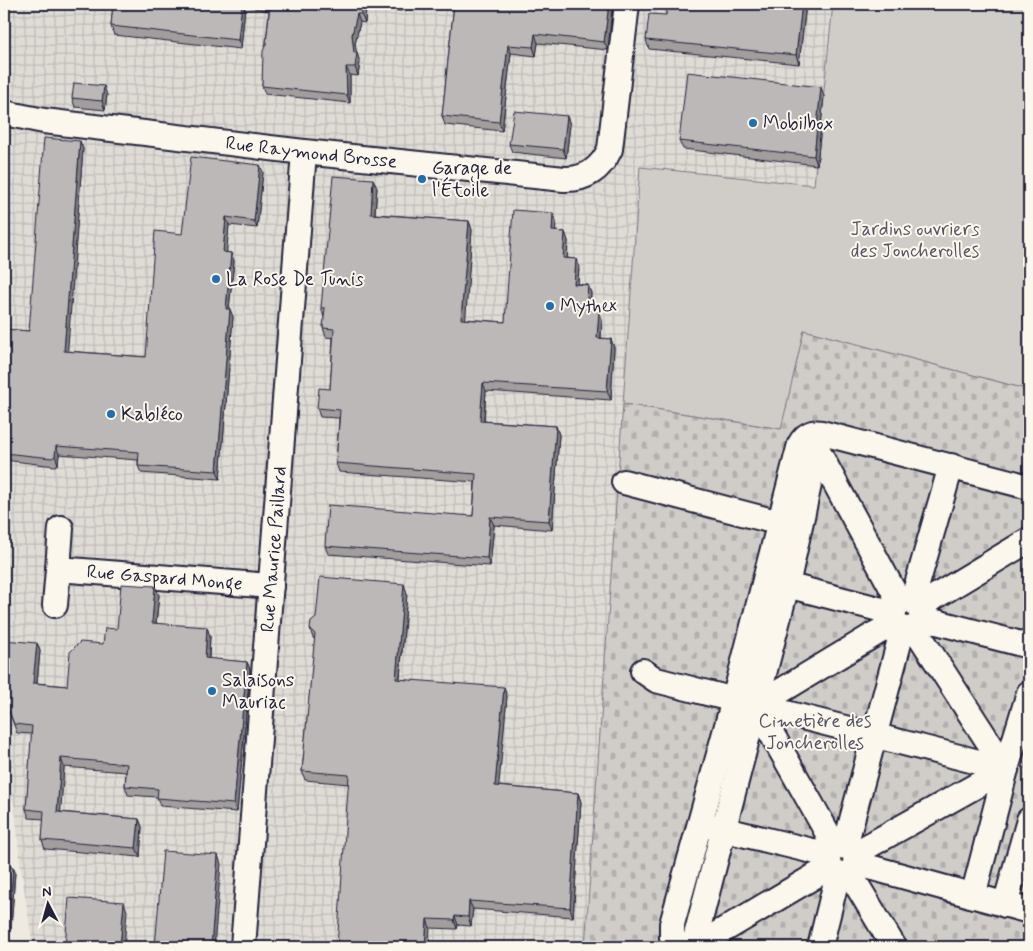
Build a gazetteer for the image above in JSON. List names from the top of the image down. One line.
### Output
{"streets":{"street":["Rue Raymond Brosse","Rue Maurice Paillard","Rue Gaspard Monge"]},"crossings":[["Rue Raymond Brosse","Rue Maurice Paillard"],["Rue Maurice Paillard","Rue Gaspard Monge"]],"parks":["Jardins ouvriers des Joncherolles","Cimetière des Joncherolles"],"places":["Mobilbox","Garage de l'Étoile","La Rose De Tunis","Mythex","Kabléco","Salaisons Mauriac"],"north":"top"}
